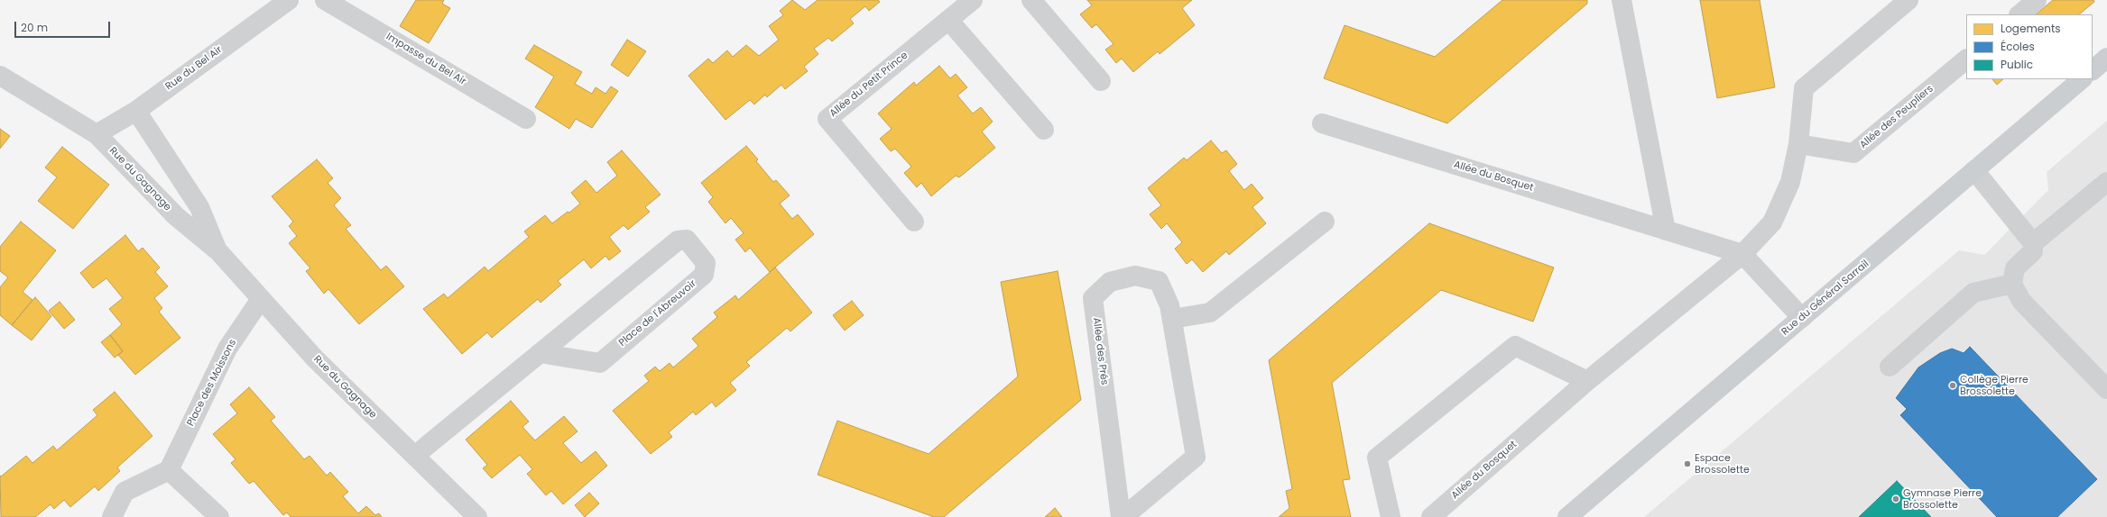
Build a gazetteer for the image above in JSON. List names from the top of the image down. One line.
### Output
{"streets":{"main road":["Rue du Général Sarrail"],"street":["Impasse du Bel Air","Rue du Bel Air","Allée du Petit Prince","Allée des Peupliers","Allée du Bosquet","Rue du Gagnage","Place de l'Abreuvoir","Allée des Prés","Place des Moissons"]},"crossings":[["Rue du Bel Air","Rue du Gagnage"],["Rue du Gagnage","Place de l'Abreuvoir"],["Rue du Gagnage","Place des Moissons"]],"places":["Collège Pierre Brossolette","Espace Brossolette","Gymnase Pierre Brossolette"],"legend":["Logements","Écoles","Public"],"scale_bar":"20 m"}
